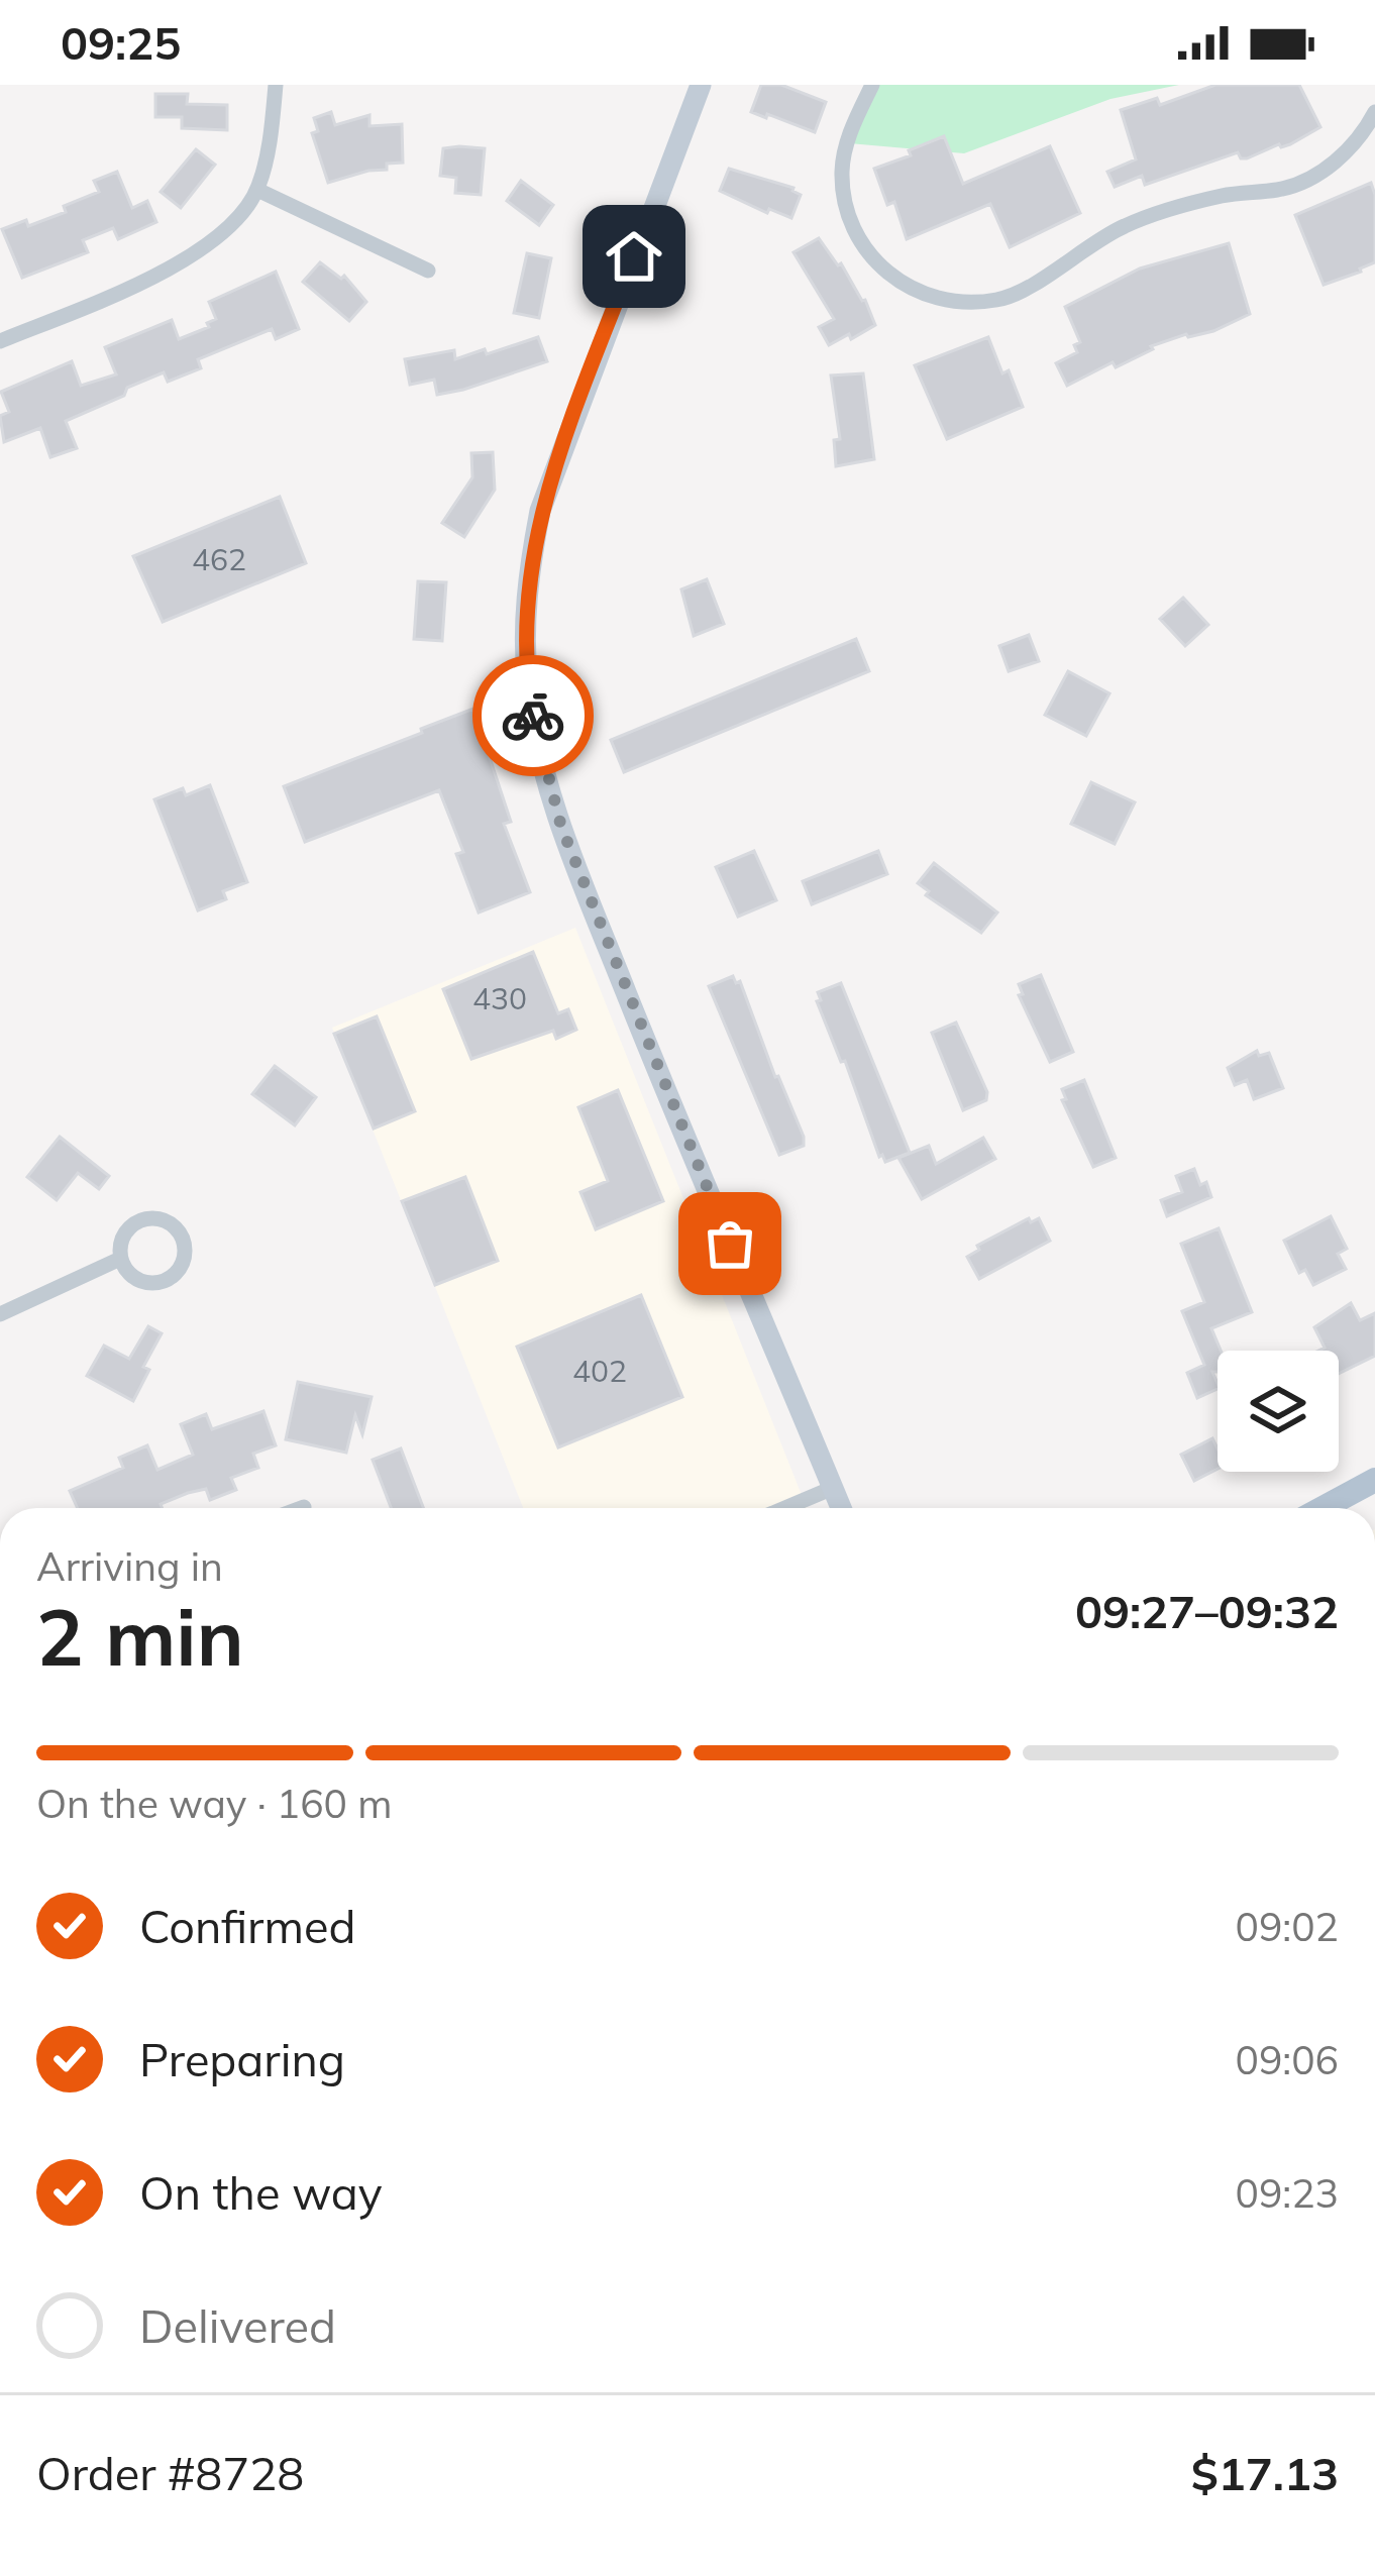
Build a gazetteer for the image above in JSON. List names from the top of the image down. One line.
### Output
{"house_numbers":["462","430","402"],"page":{"status":"09:25","heading":["2 min","Arriving in","09:27–09:32"],"panel":["Order #8728","$17.13"],"bar":"On the way · 160 m","list":[["Confirmed","09:02"],["Preparing","09:06"],["On the way","09:23"],"Delivered"]}}
